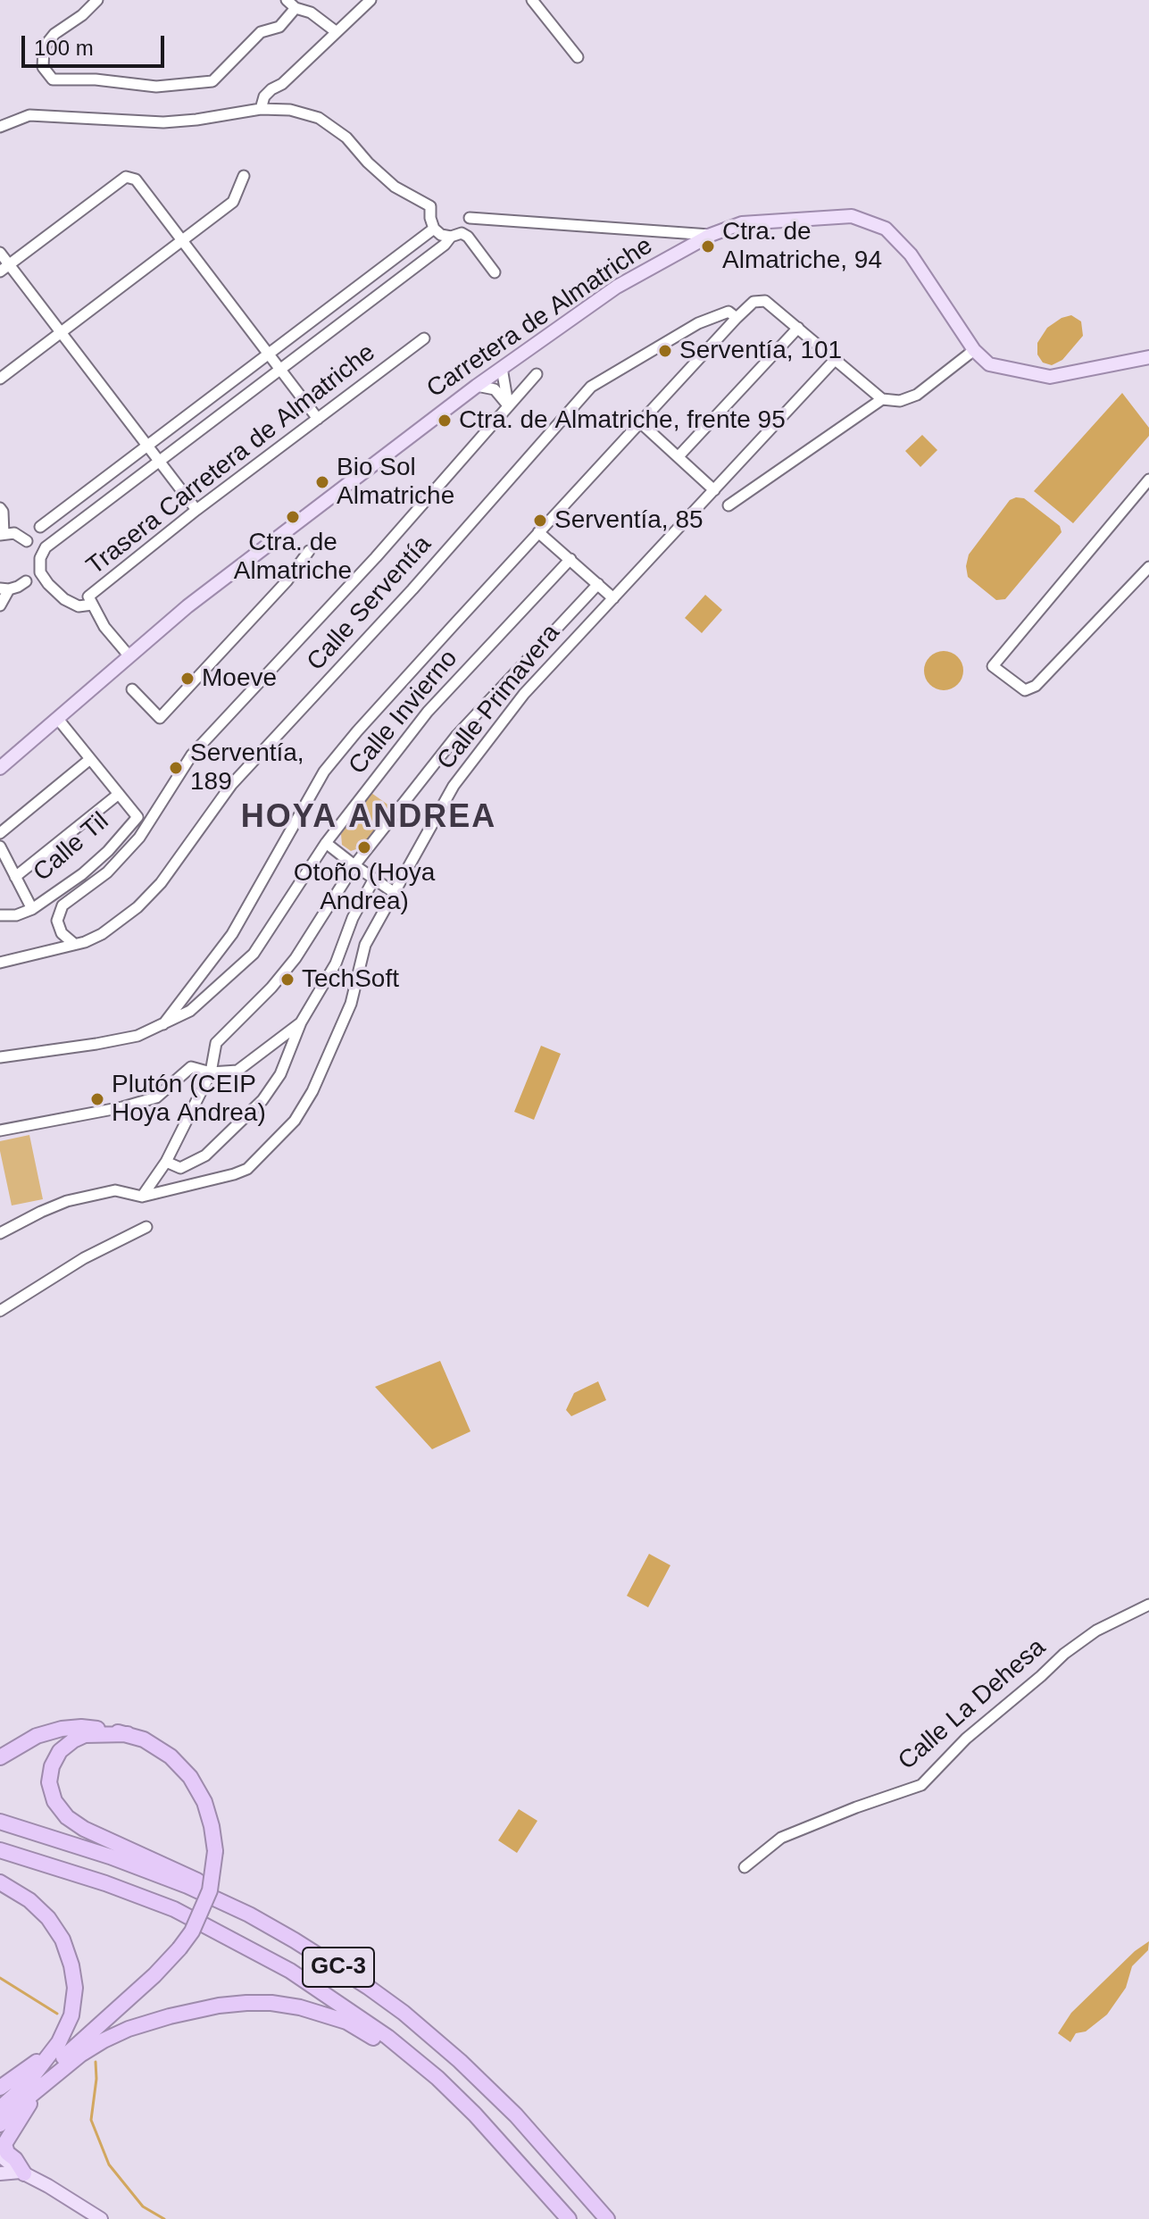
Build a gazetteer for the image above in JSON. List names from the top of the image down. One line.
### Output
{"streets":{"highway":["GC-3"],"main road":["Carretera de Almatriche"],"street":["Trasera Carretera de Almatriche","Calle Serventía","Calle Primavera","Calle Invierno","Calle Til","Calle La Dehesa"]},"crossings":[["Carretera de Almatriche","Trasera Carretera de Almatriche"]],"districts":["HOYA ANDREA"],"places":["Ctra. de Almatriche, 94","Serventía, 101","Ctra. de Almatriche, frente 95","Bio Sol Almatriche","Ctra. de Almatriche","Serventía, 85","Moeve","Serventía, 189","Otoño (Hoya Andrea)","TechSoft","Plutón (CEIP Hoya Andrea)"],"scale_bar":"100 m"}
